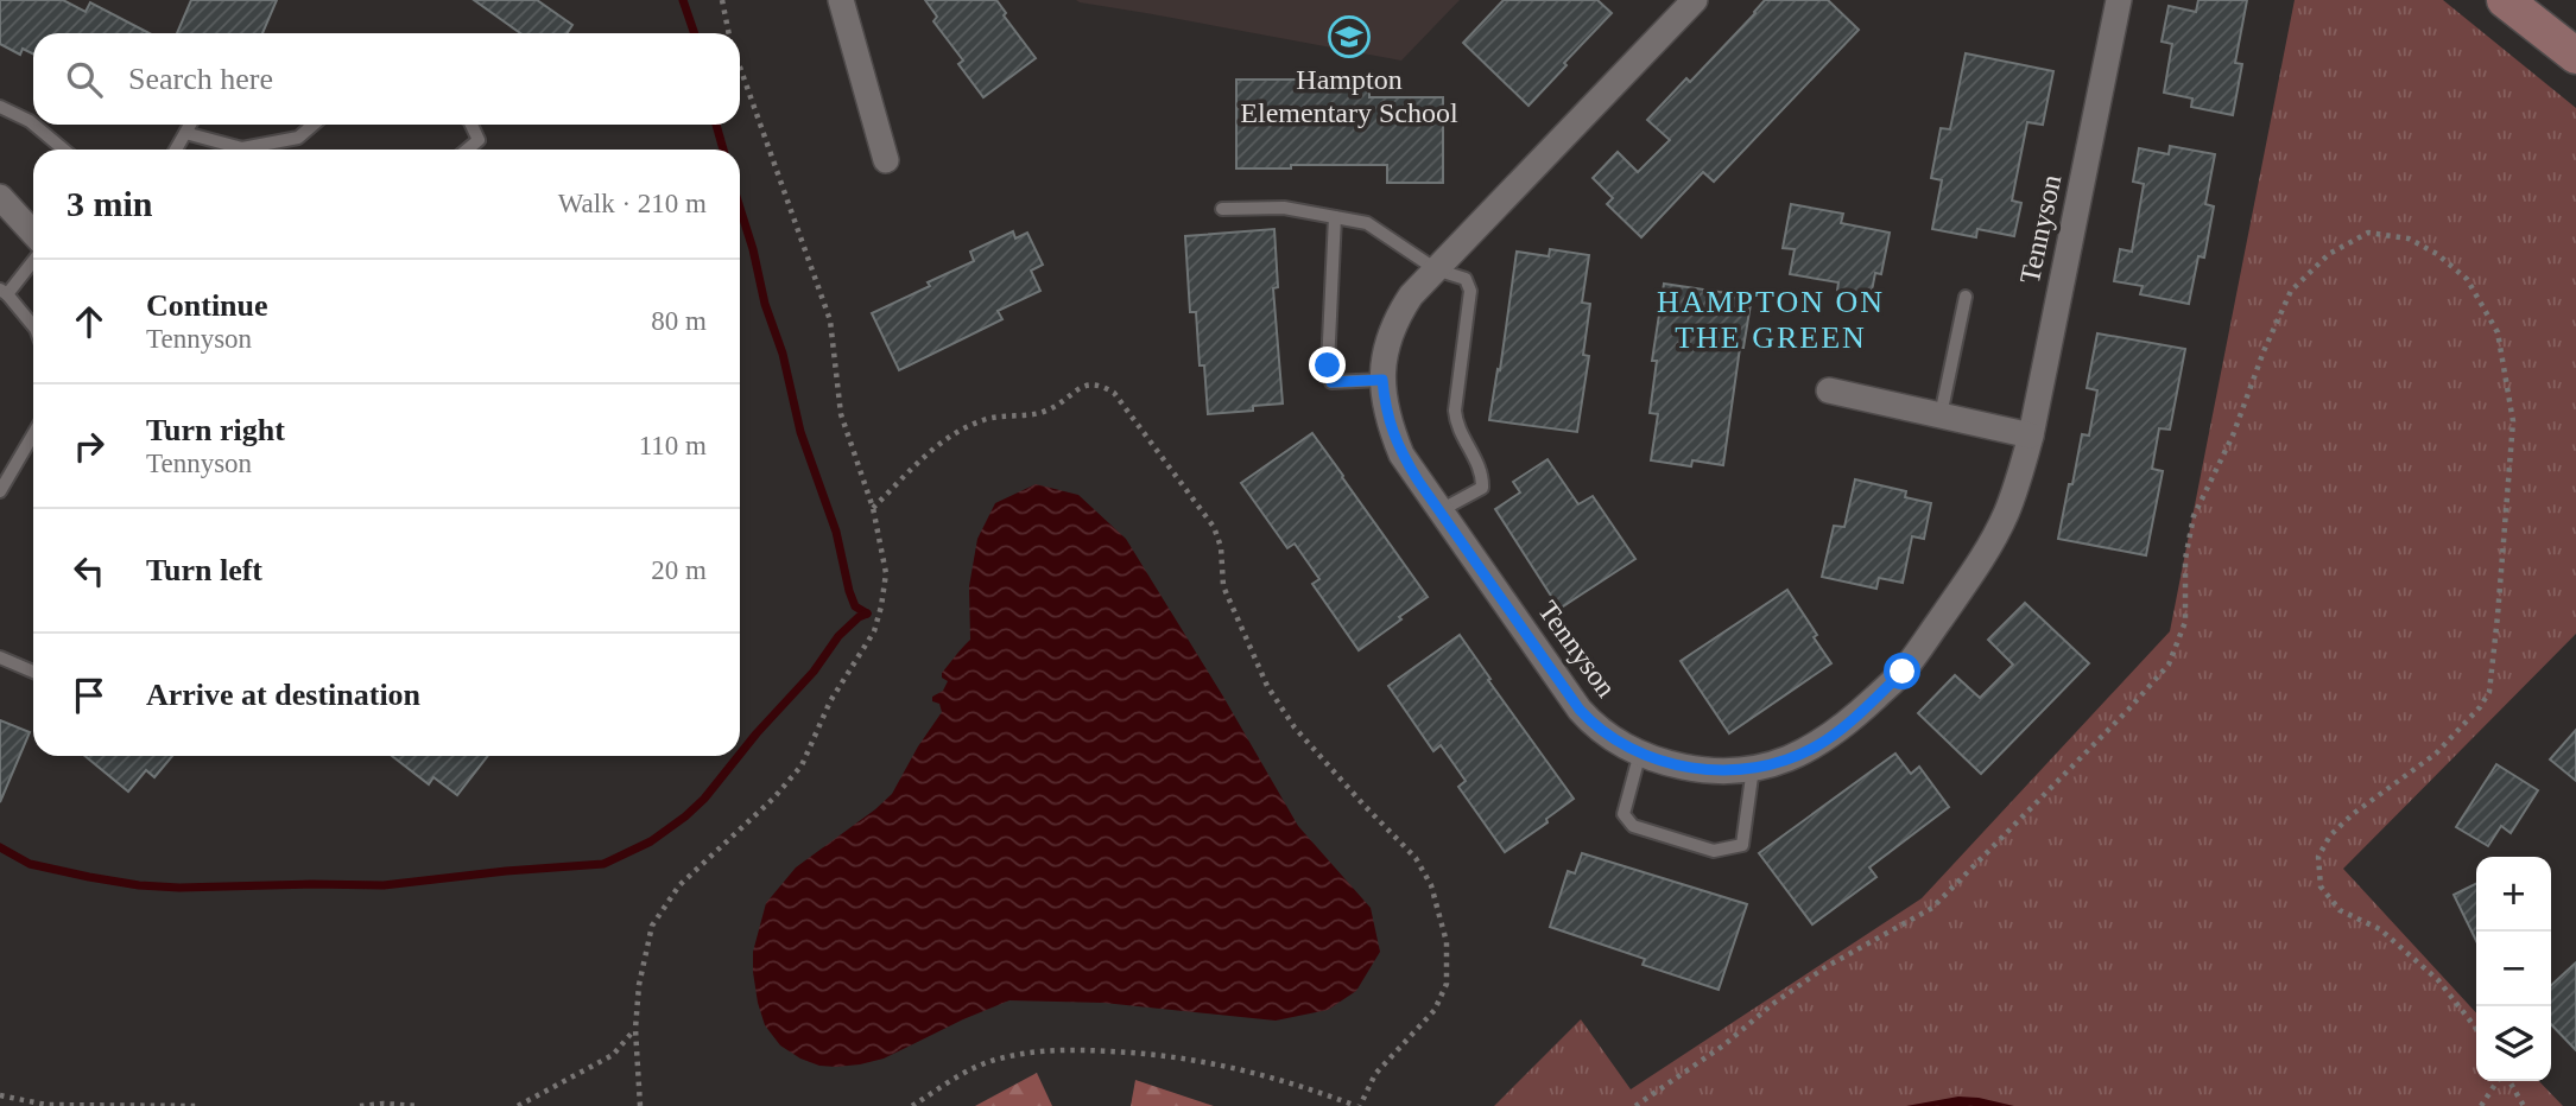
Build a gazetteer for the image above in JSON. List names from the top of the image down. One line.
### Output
{"streets":{"street":["Tennyson"]},"districts":["HAMPTON ON THE GREEN"],"places":{"school or university":["Hampton Elementary School"]},"page":{"search":"Search here","heading":["3 min","Walk · 210 m"],"list":[["Continue","Tennyson","80 m"],["Turn right","Tennyson","110 m"],["Turn left","20 m"],"Arrive at destination"],"map_buttons":["+","−"]}}
